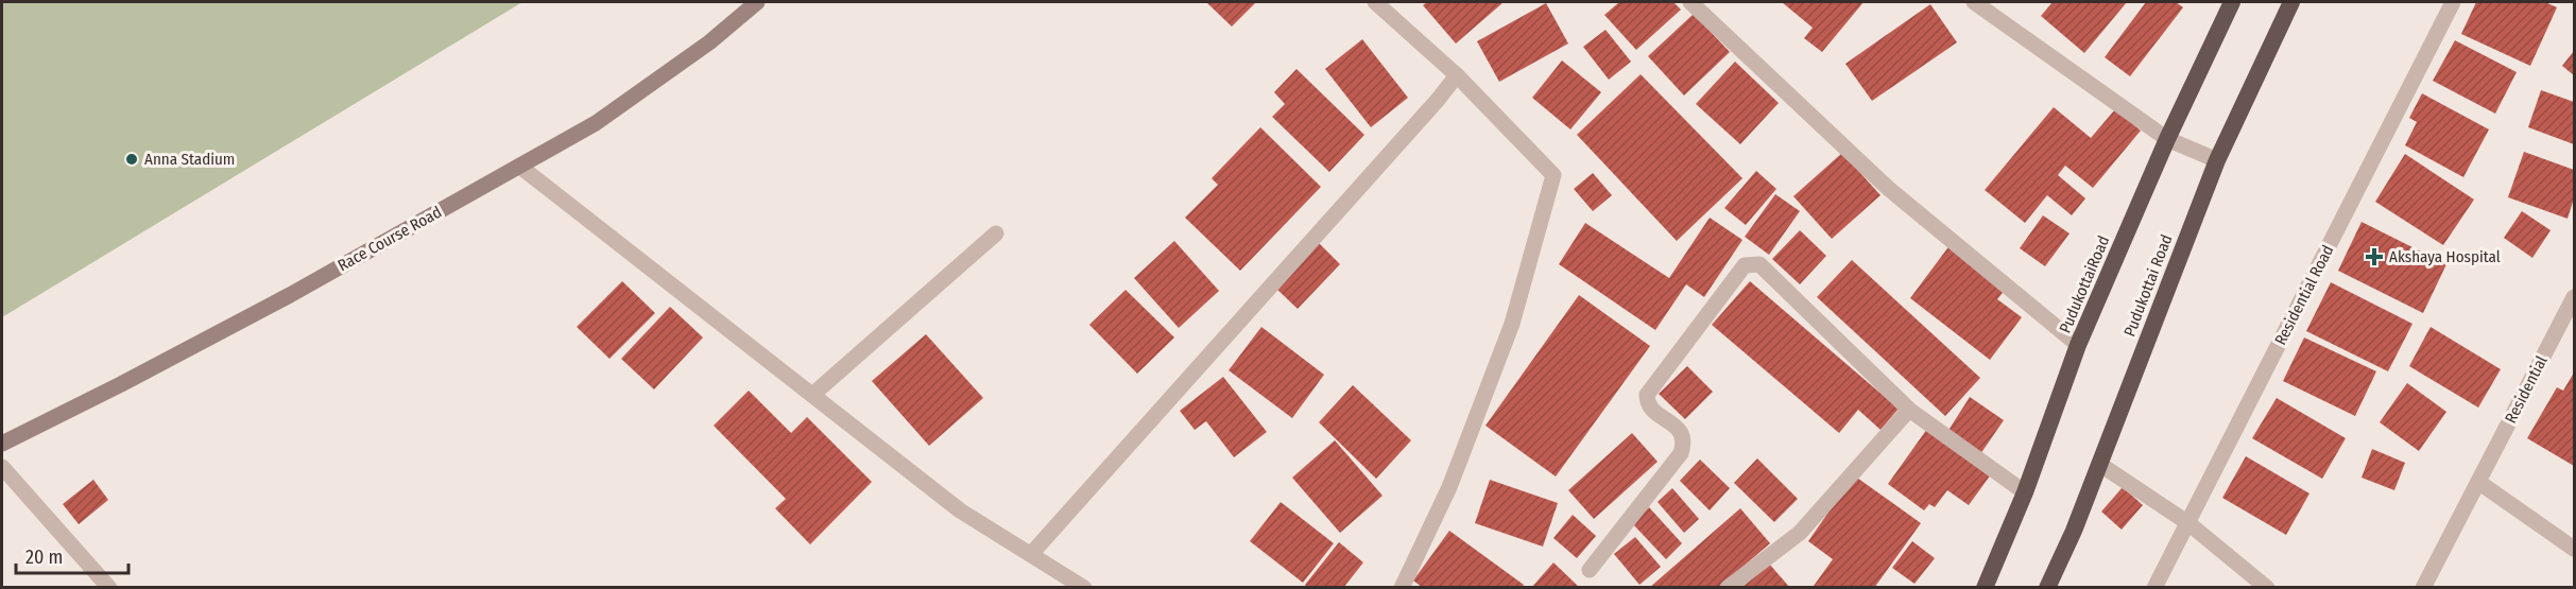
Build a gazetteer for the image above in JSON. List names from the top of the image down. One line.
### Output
{"streets":{"highway":["PudukottaiRoad","Pudukottai Road"],"main road":["Race Course Road"],"street":["Residential Road","Residential"]},"places":{"other":["Anna Stadium"],"health":["Akshaya Hospital"]},"scale_bar":"20 m"}
